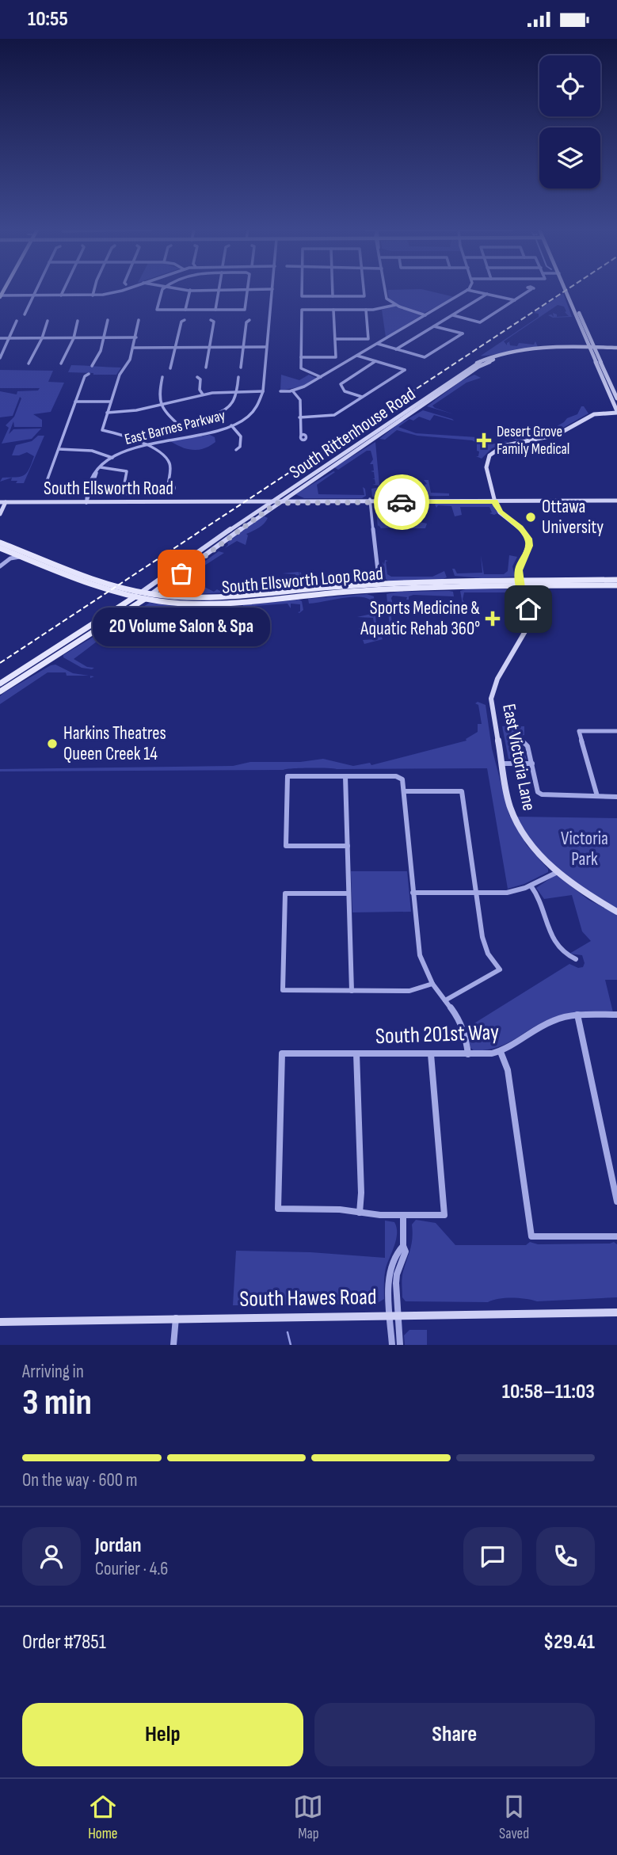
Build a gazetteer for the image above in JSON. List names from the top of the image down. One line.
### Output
{"streets":{"main road":["South Rittenhouse Road","South Ellsworth Road","South Ellsworth Loop Road","East Victoria Lane","South Hawes Road"],"street":["East Barnes Parkway","South 201st Way"]},"crossings":[["East Barnes Parkway","South Ellsworth Road"],["South Rittenhouse Road","South Ellsworth Road"],["South Rittenhouse Road","South Ellsworth Loop Road"],["South Ellsworth Loop Road","East Victoria Lane"]],"parks":["Victoria Park"],"places":{"health":["Desert Grove Family Medical","Sports Medicine & Aquatic Rehab 360°"],"other":["Ottawa University","20 Volume Salon & Spa","Harkins Theatres Queen Creek 14"]},"page":{"status":"10:55","bubble":"20 Volume Salon & Spa","heading":["3 min","Arriving in","10:58–11:03"],"panel":["Jordan","Courier · 4.6","Order #7851","$29.41"],"bar":"On the way · 600 m","buttons":["Help","Share"],"tabs":["Home","Map","Saved"]}}
